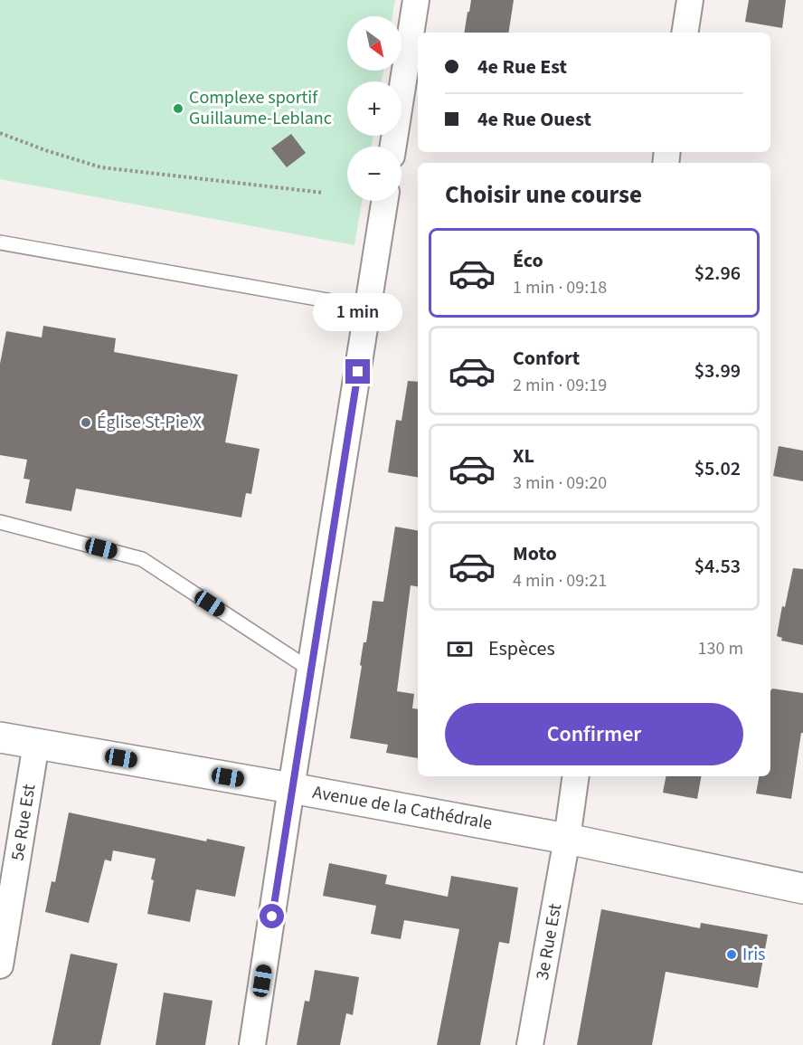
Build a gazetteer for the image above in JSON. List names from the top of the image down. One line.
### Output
{"streets":{"street":["Avenue de la Cathédrale","5e Rue Est","3e Rue Est"]},"crossings":[["Avenue de la Cathédrale","5e Rue Est"],["Avenue de la Cathédrale","3e Rue Est"]],"places":["Complexe sportif Guillaume-Leblanc","Église St-Pie X","Iris"],"north":"bottom right","page":{"map_buttons":["+","−"],"banner":["4e Rue Est","4e Rue Ouest"],"heading":"Choisir une course","list":[{"name":"Éco","note":"1 min · 09:18","value":"$2.96"},{"name":"Confort","note":"2 min · 09:19","value":"$3.99"},{"name":"XL","note":"3 min · 09:20","value":"$5.02"},{"name":"Moto","note":"4 min · 09:21","value":"$4.53"}],"bubble":"1 min","pay":["Espèces","130 m"],"buttons":"Confirmer"}}
